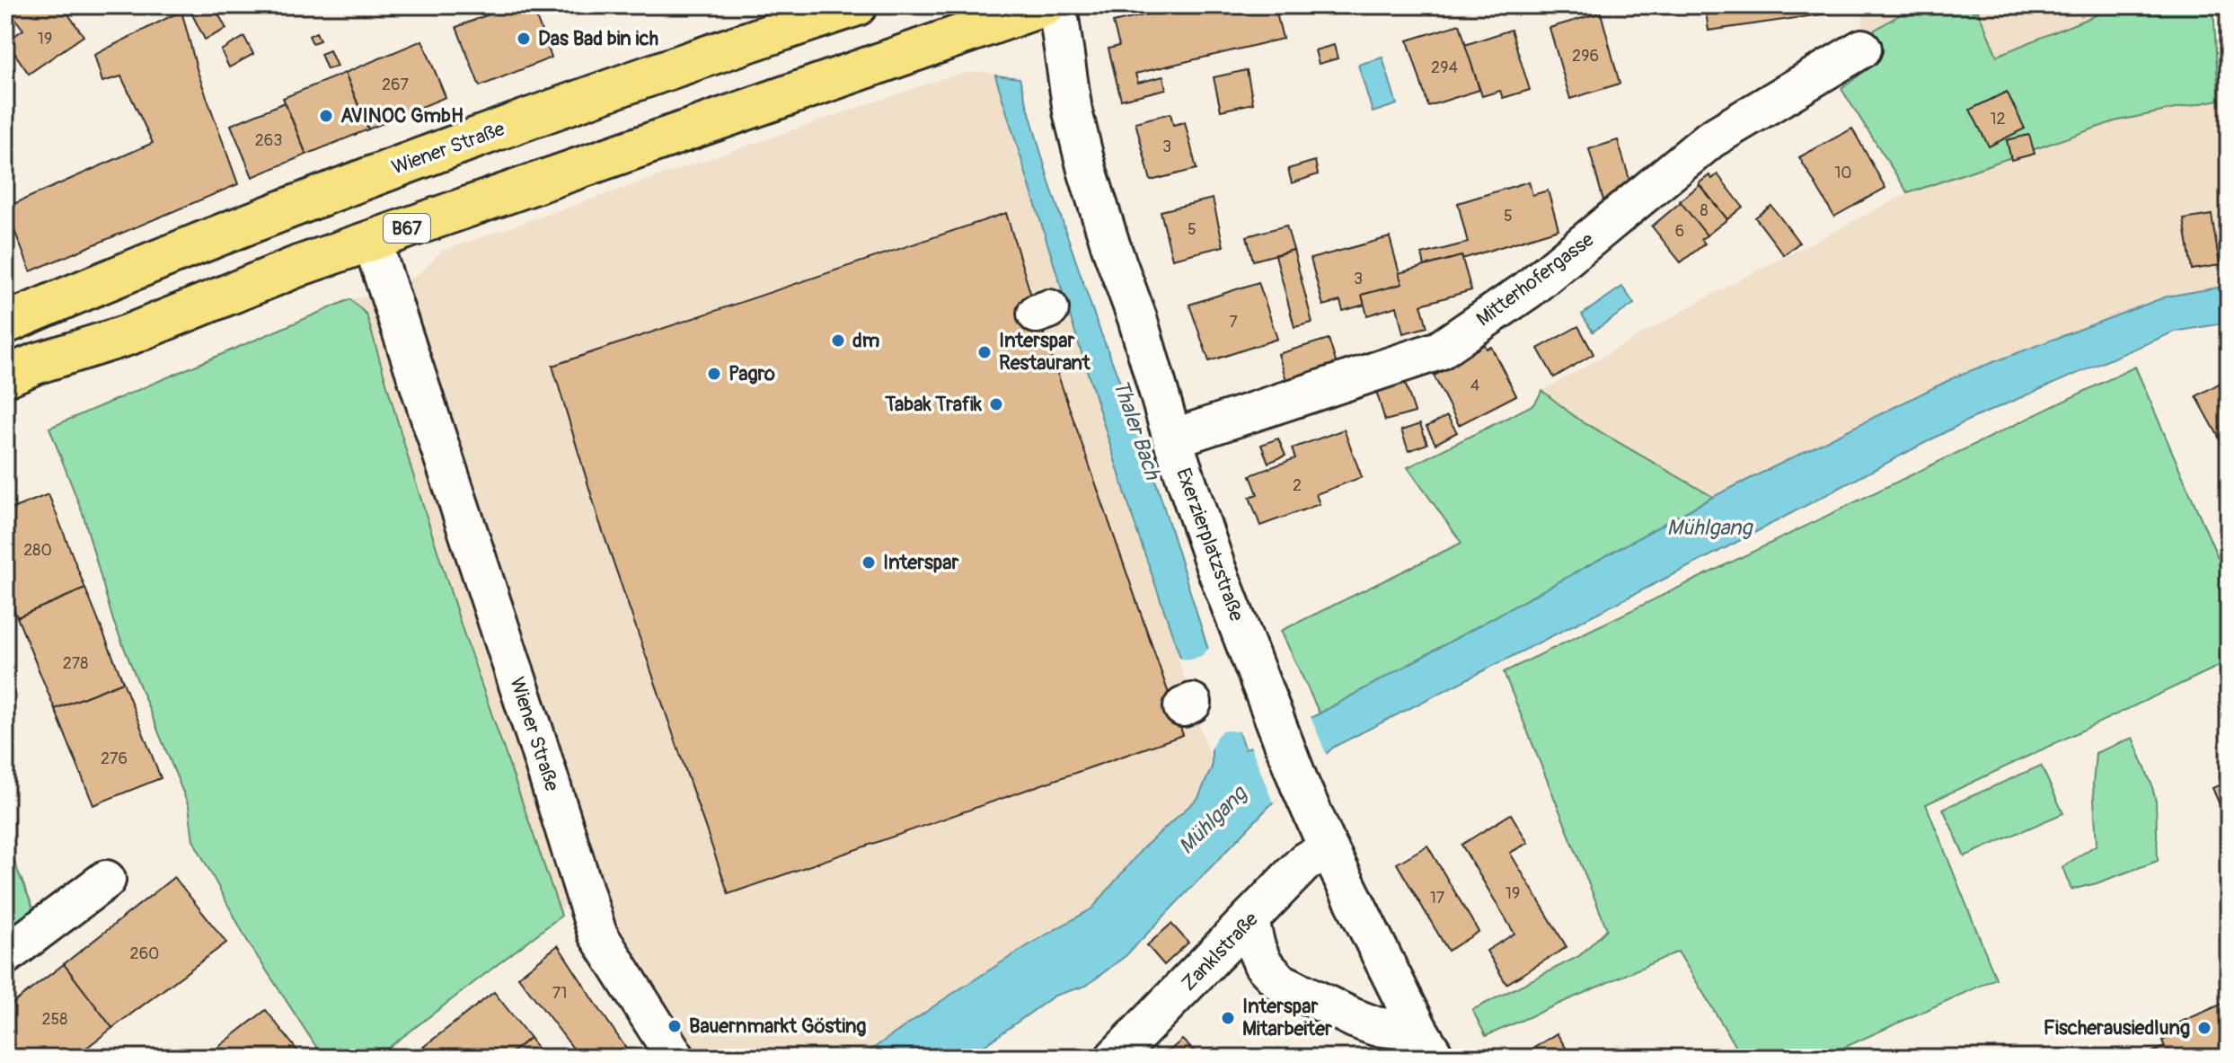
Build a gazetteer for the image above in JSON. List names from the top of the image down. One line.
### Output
{"streets":{"main road":["Wiener Straße","B67"],"street":["Mitterhofergasse","Exerzierplatzstraße","Zanklstraße"]},"crossings":[["Wiener Straße","B67"],["Mitterhofergasse","Exerzierplatzstraße"],["Exerzierplatzstraße","Zanklstraße"]],"water":["Thaler Bach","Mühlgang"],"places":["Das Bad bin ich","AVINOC GmbH","dm","Interspar Restaurant","Pagro","Tabak Trafik","Interspar","Interspar Mitarbeiter","Bauernmarkt Gösting","Fischerausiedlung"],"house_numbers":["19","296","294","267","12","263","3","10","8","5","5","6","3","7","4","2","280","278","276","19","17","260","71","258"]}
